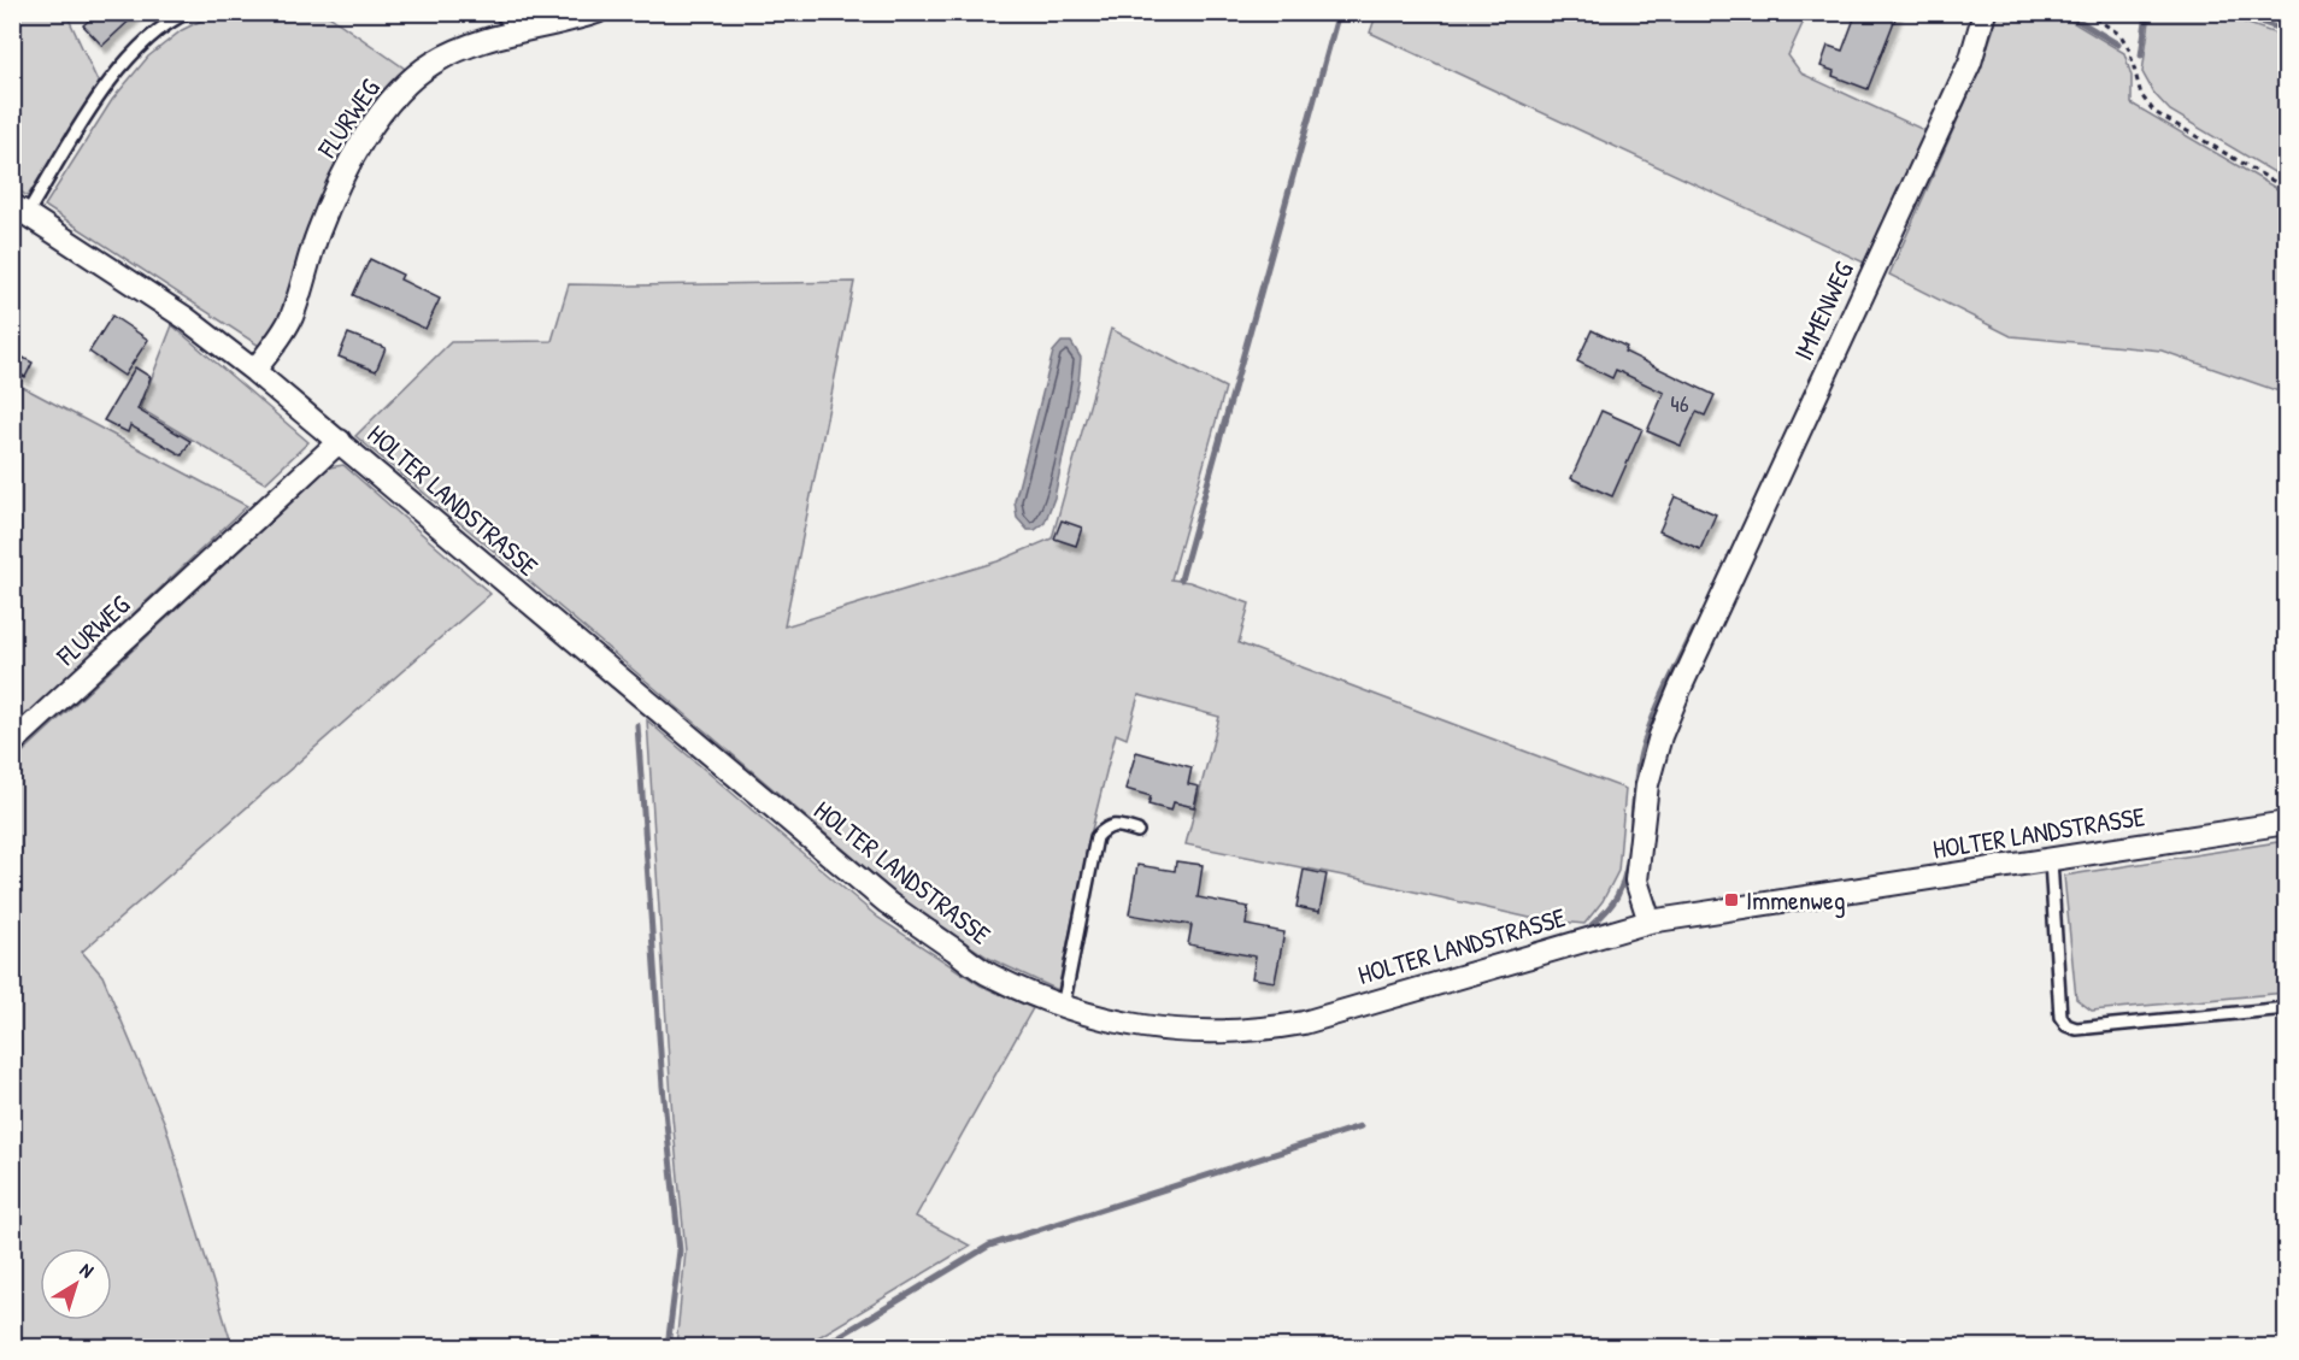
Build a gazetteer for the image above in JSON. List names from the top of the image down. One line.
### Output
{"streets":{"street":["FLURWEG","IMMENWEG","HOLTER LANDSTRASSE"]},"crossings":[["FLURWEG","HOLTER LANDSTRASSE"],["IMMENWEG","HOLTER LANDSTRASSE"]],"places":{"transit":["Immenweg"]},"house_numbers":["46"],"north":"top right"}
